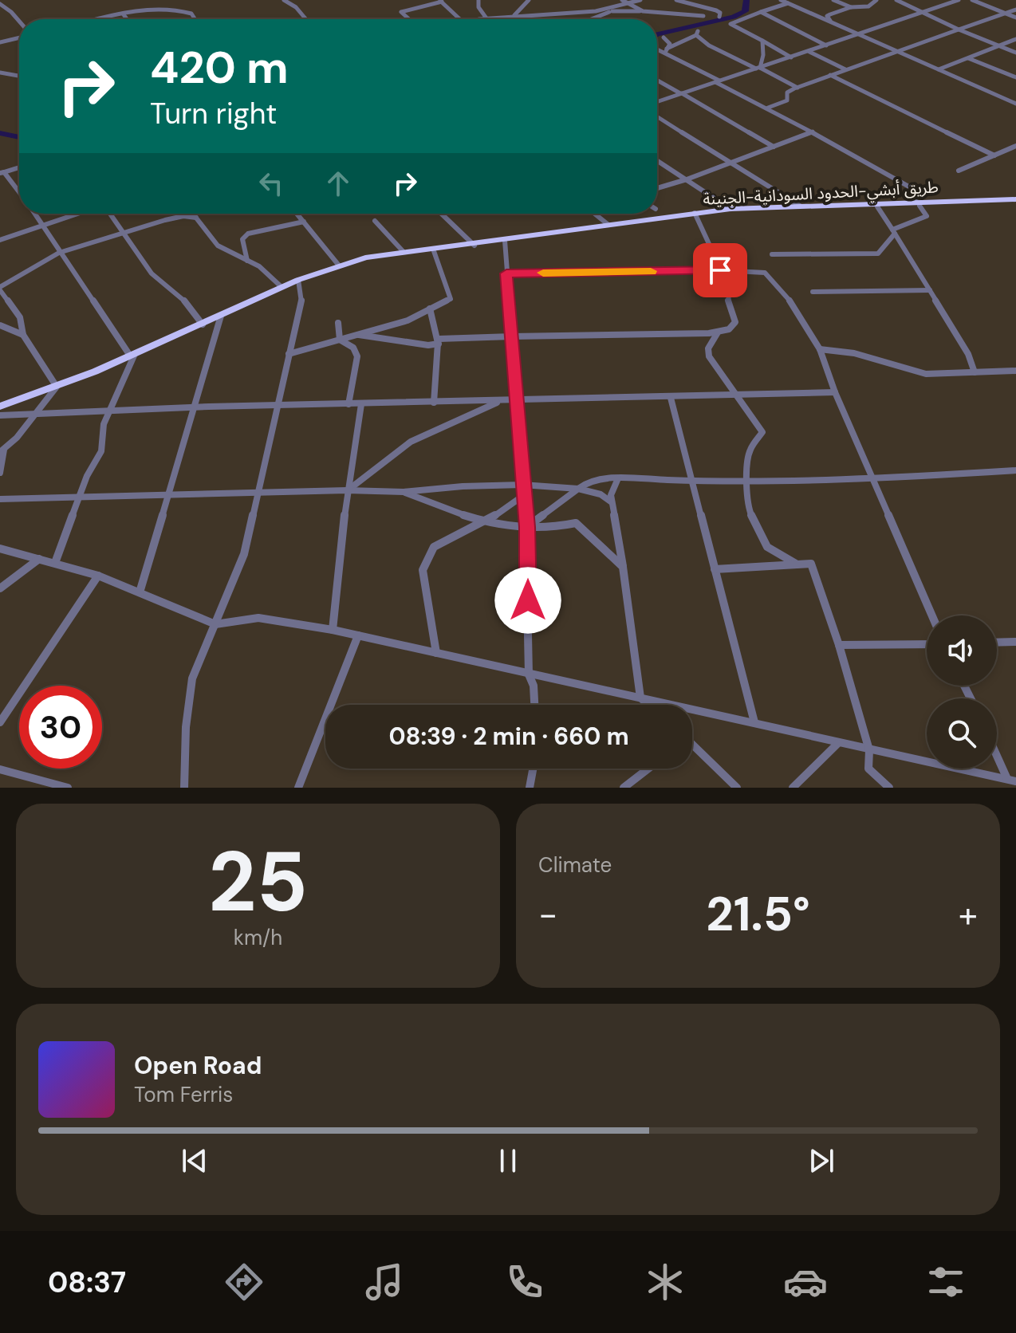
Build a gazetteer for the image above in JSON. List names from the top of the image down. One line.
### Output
{"streets":{"highway":["طريق أبشي-الحدود السودانية-الجنينة"]},"page":{"turn":["420 m","Turn right"],"limit":"30","trip":"08:39 · 2 min · 660 m","tile":[["25","km/h"],"Climate"],"heat":["−","21.5°","+"],"song":["Open Road","Tom Ferris"],"tabs":"08:37"}}
